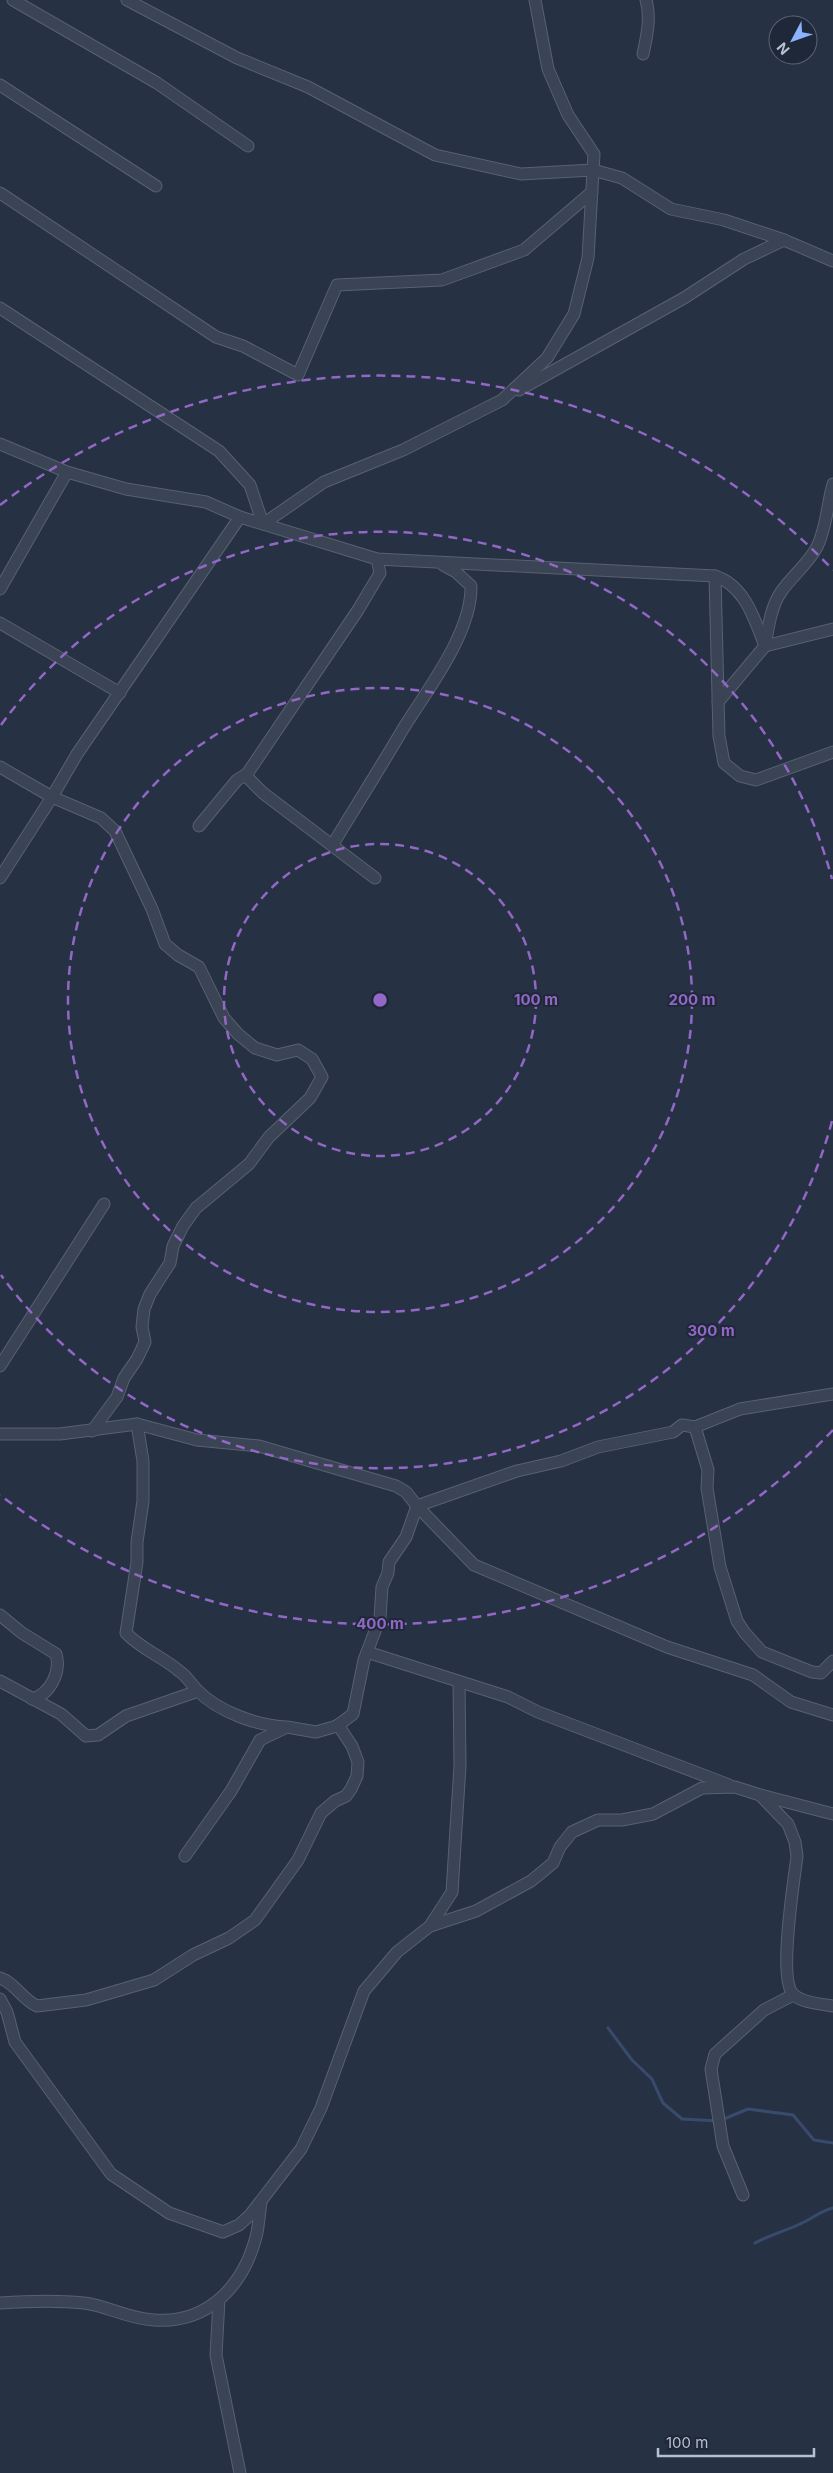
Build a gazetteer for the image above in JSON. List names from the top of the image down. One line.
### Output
{"scale_bar":"100 m","north":"bottom left","rings":["100 m","200 m","300 m","400 m"]}
